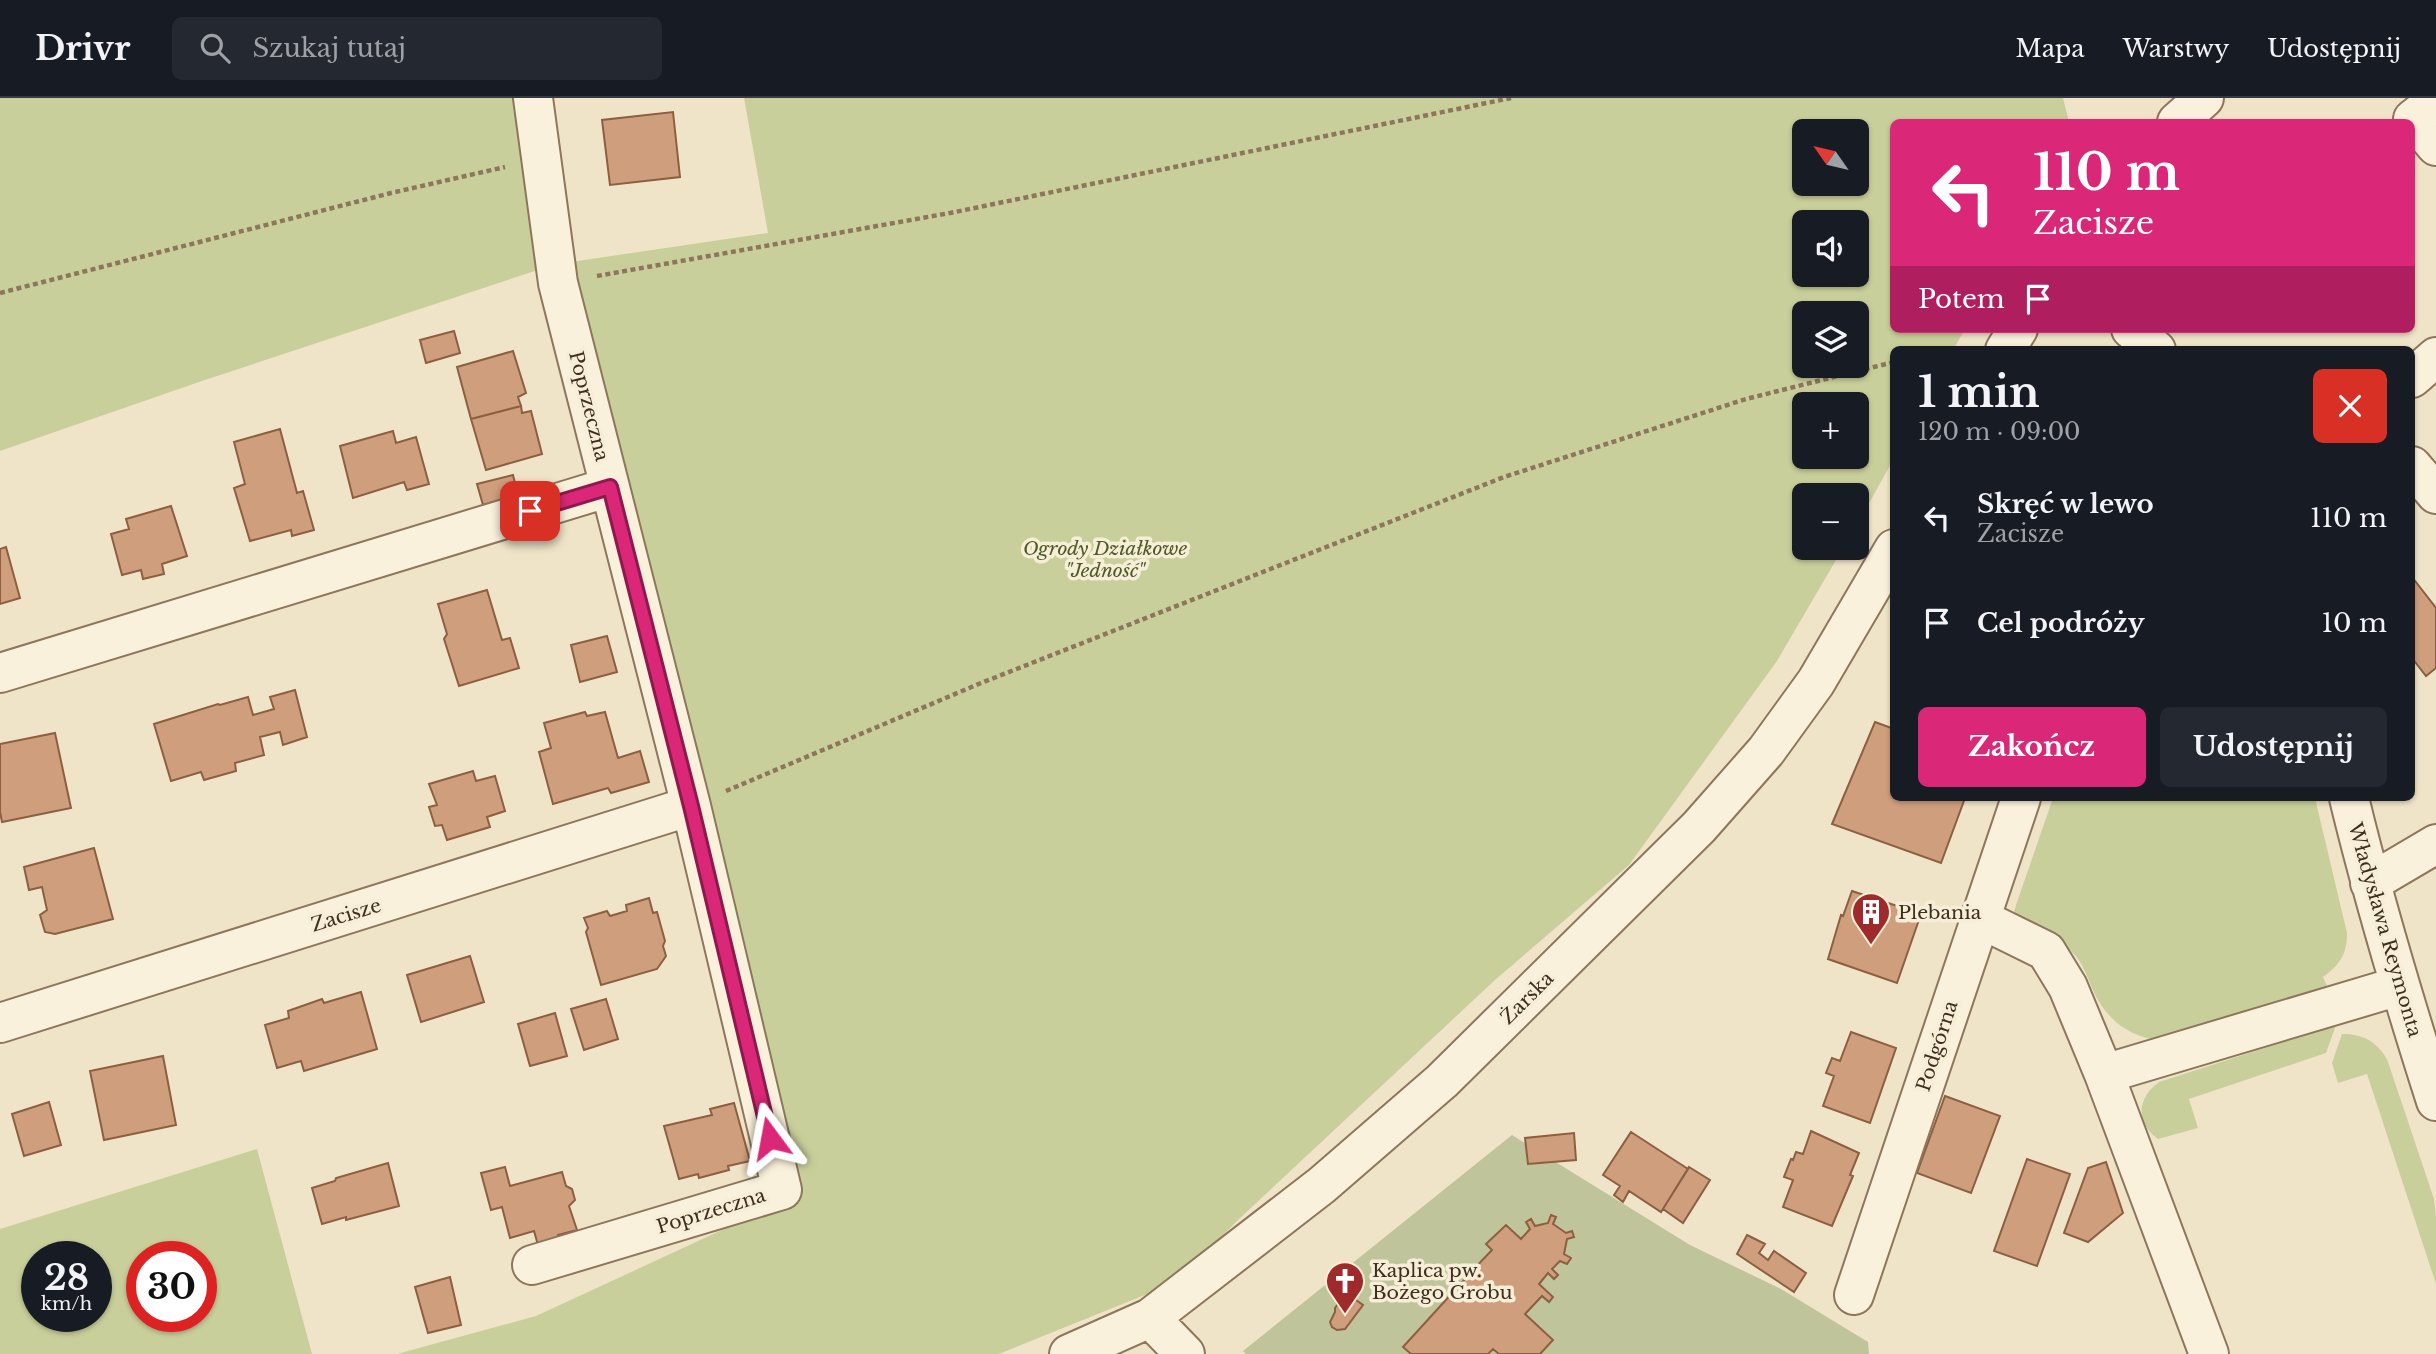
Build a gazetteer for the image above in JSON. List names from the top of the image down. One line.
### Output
{"streets":{"street":["Poprzeczna","Zacisze","Władysława Reymonta","Żarska","Podgórna"]},"crossings":[["Poprzeczna","Zacisze"]],"parks":["Ogrody Działkowe \"Jedność\""],"places":{"building":["Plebania"],"church":["Kaplica pw. Bożego Grobu"]},"north":"top left","page":{"header":"Drivr","search":"Szukaj tutaj","nav":["Mapa","Warstwy","Udostępnij"],"map_buttons":["+","−"],"turn":["110 m","Zacisze"],"then":"Potem","heading":["1 min","120 m · 09:00"],"list":[{"name":"Skręć w lewo","note":"Zacisze","value":"110 m"},{"name":"Cel podróży","value":"10 m"}],"buttons":["Zakończ","Udostępnij"],"speed":"28 km/h","limit":"30"}}
